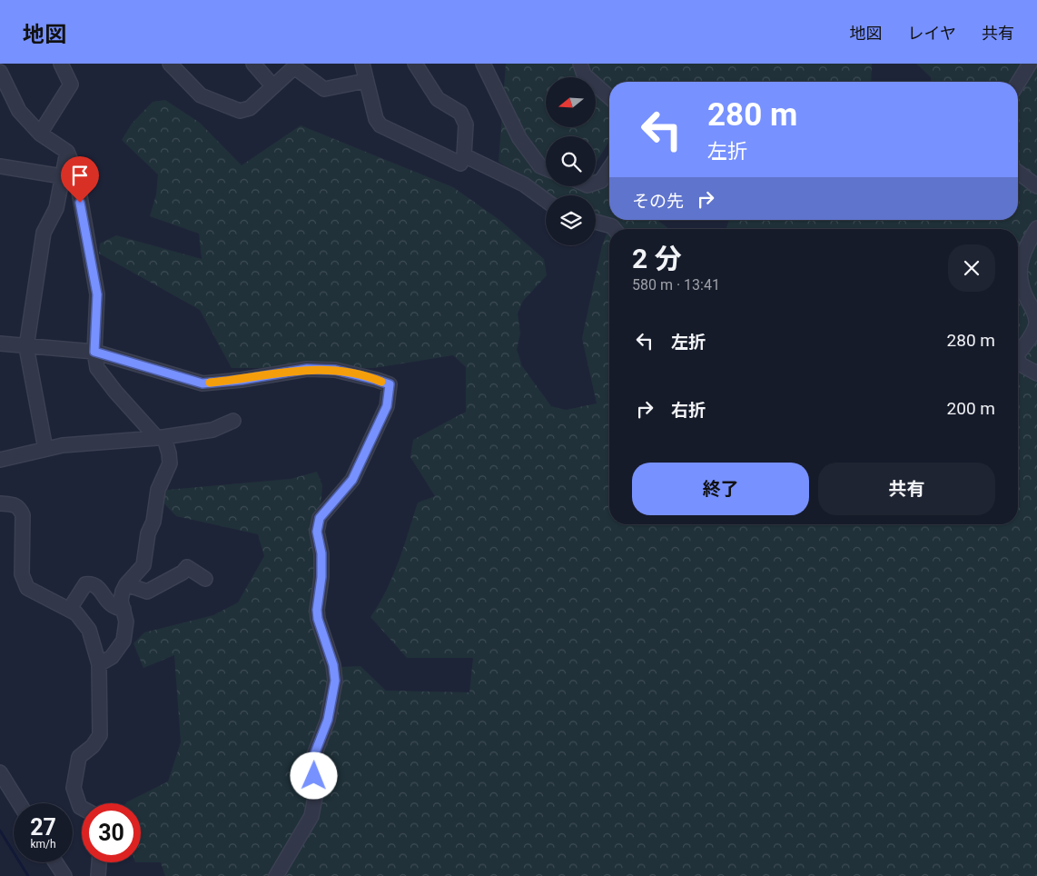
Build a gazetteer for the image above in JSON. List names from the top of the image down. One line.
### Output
{"north":"left","page":{"header":"地図","nav":["地図","レイヤ","共有"],"turn":["280 m","左折"],"then":"その先","heading":["2 分","580 m · 13:41"],"list":[{"name":"左折","value":"280 m"},{"name":"右折","value":"200 m"}],"buttons":["終了","共有"],"speed":"27 km/h","limit":"30"}}
